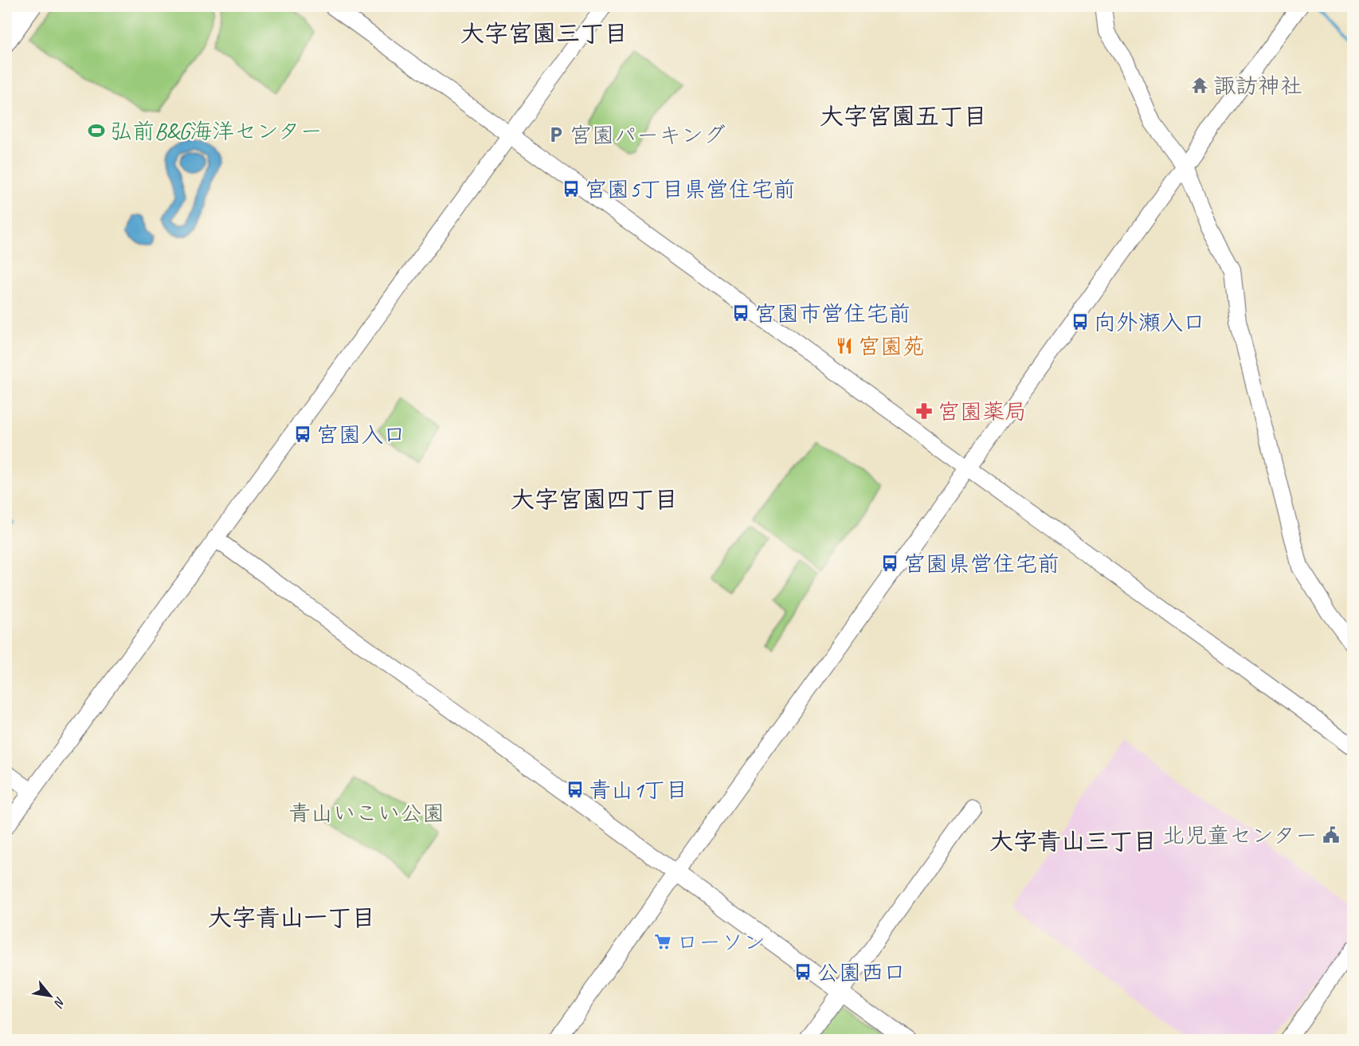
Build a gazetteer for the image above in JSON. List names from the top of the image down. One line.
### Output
{"districts":["大字宮園三丁目","大字宮園五丁目","大字宮園四丁目","大字青山三丁目","大字青山一丁目"],"parks":["青山いこい公園"],"places":{"temple":["諏訪神社"],"sports":["弘前B&G海洋センター"],"parking":["宮園パーキング"],"bus stop":["宮園5丁目県営住宅前","宮園市営住宅前","向外瀬入口","宮園入口","宮園県営住宅前","青山1丁目","公園西口"],"restaurant":["宮園苑"],"pharmacy":["宮園薬局"],"public building":["北児童センター"],"supermarket":["ローソン"]},"north":"bottom right"}
